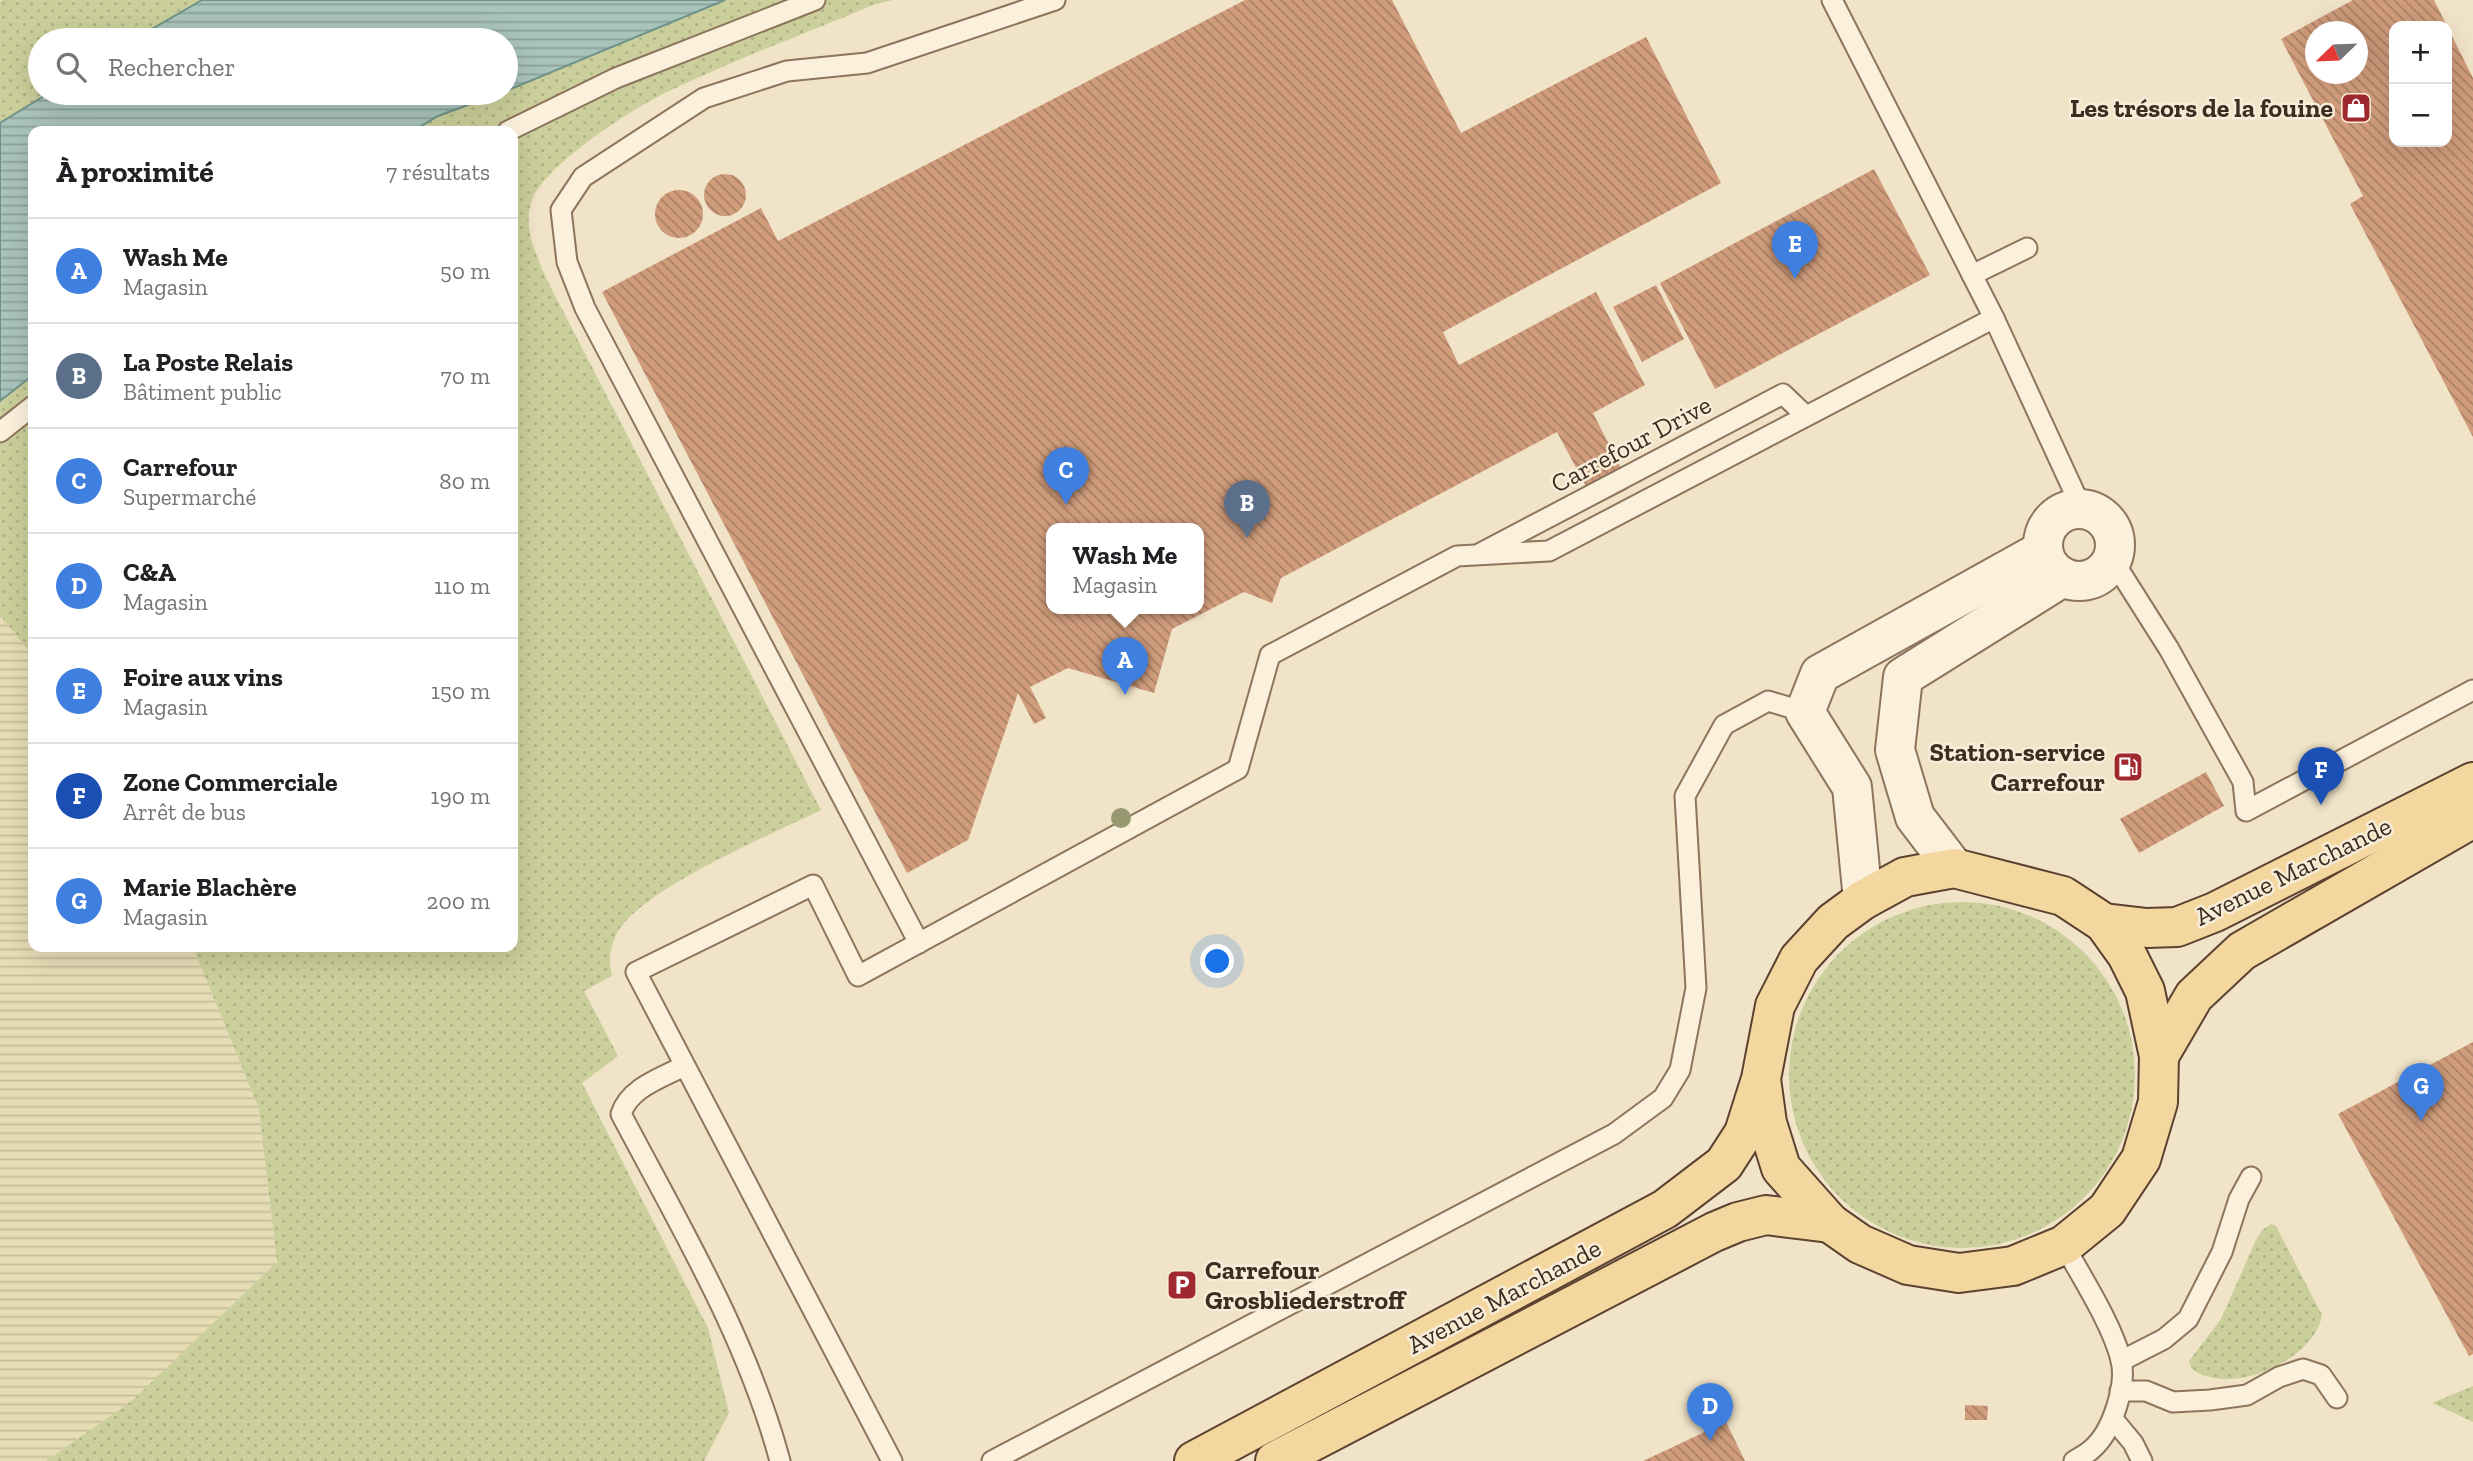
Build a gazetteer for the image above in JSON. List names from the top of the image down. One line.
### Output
{"streets":{"main road":["Avenue Marchande"],"lane":["Carrefour Drive"]},"places":{"shop":["Les trésors de la fouine"],"fuel station":["Station-service Carrefour"],"parking":["Carrefour Grosbliederstroff"]},"north":"bottom left","page":{"map_buttons":["+","−"],"search":"Rechercher","heading":["À proximité","7 résultats"],"list":[{"mark":"A","name":"Wash Me","note":"Magasin","value":"50 m"},{"mark":"B","name":"La Poste Relais","note":"Bâtiment public","value":"70 m"},{"mark":"C","name":"Carrefour","note":"Supermarché","value":"80 m"},{"mark":"D","name":"C&A","note":"Magasin","value":"110 m"},{"mark":"E","name":"Foire aux vins","note":"Magasin","value":"150 m"},{"mark":"F","name":"Zone Commerciale","note":"Arrêt de bus","value":"190 m"},{"mark":"G","name":"Marie Blachère","note":"Magasin","value":"200 m"}],"pins":["E","C","B","A","F","G","D"],"popup":["Wash Me","Magasin"]}}
